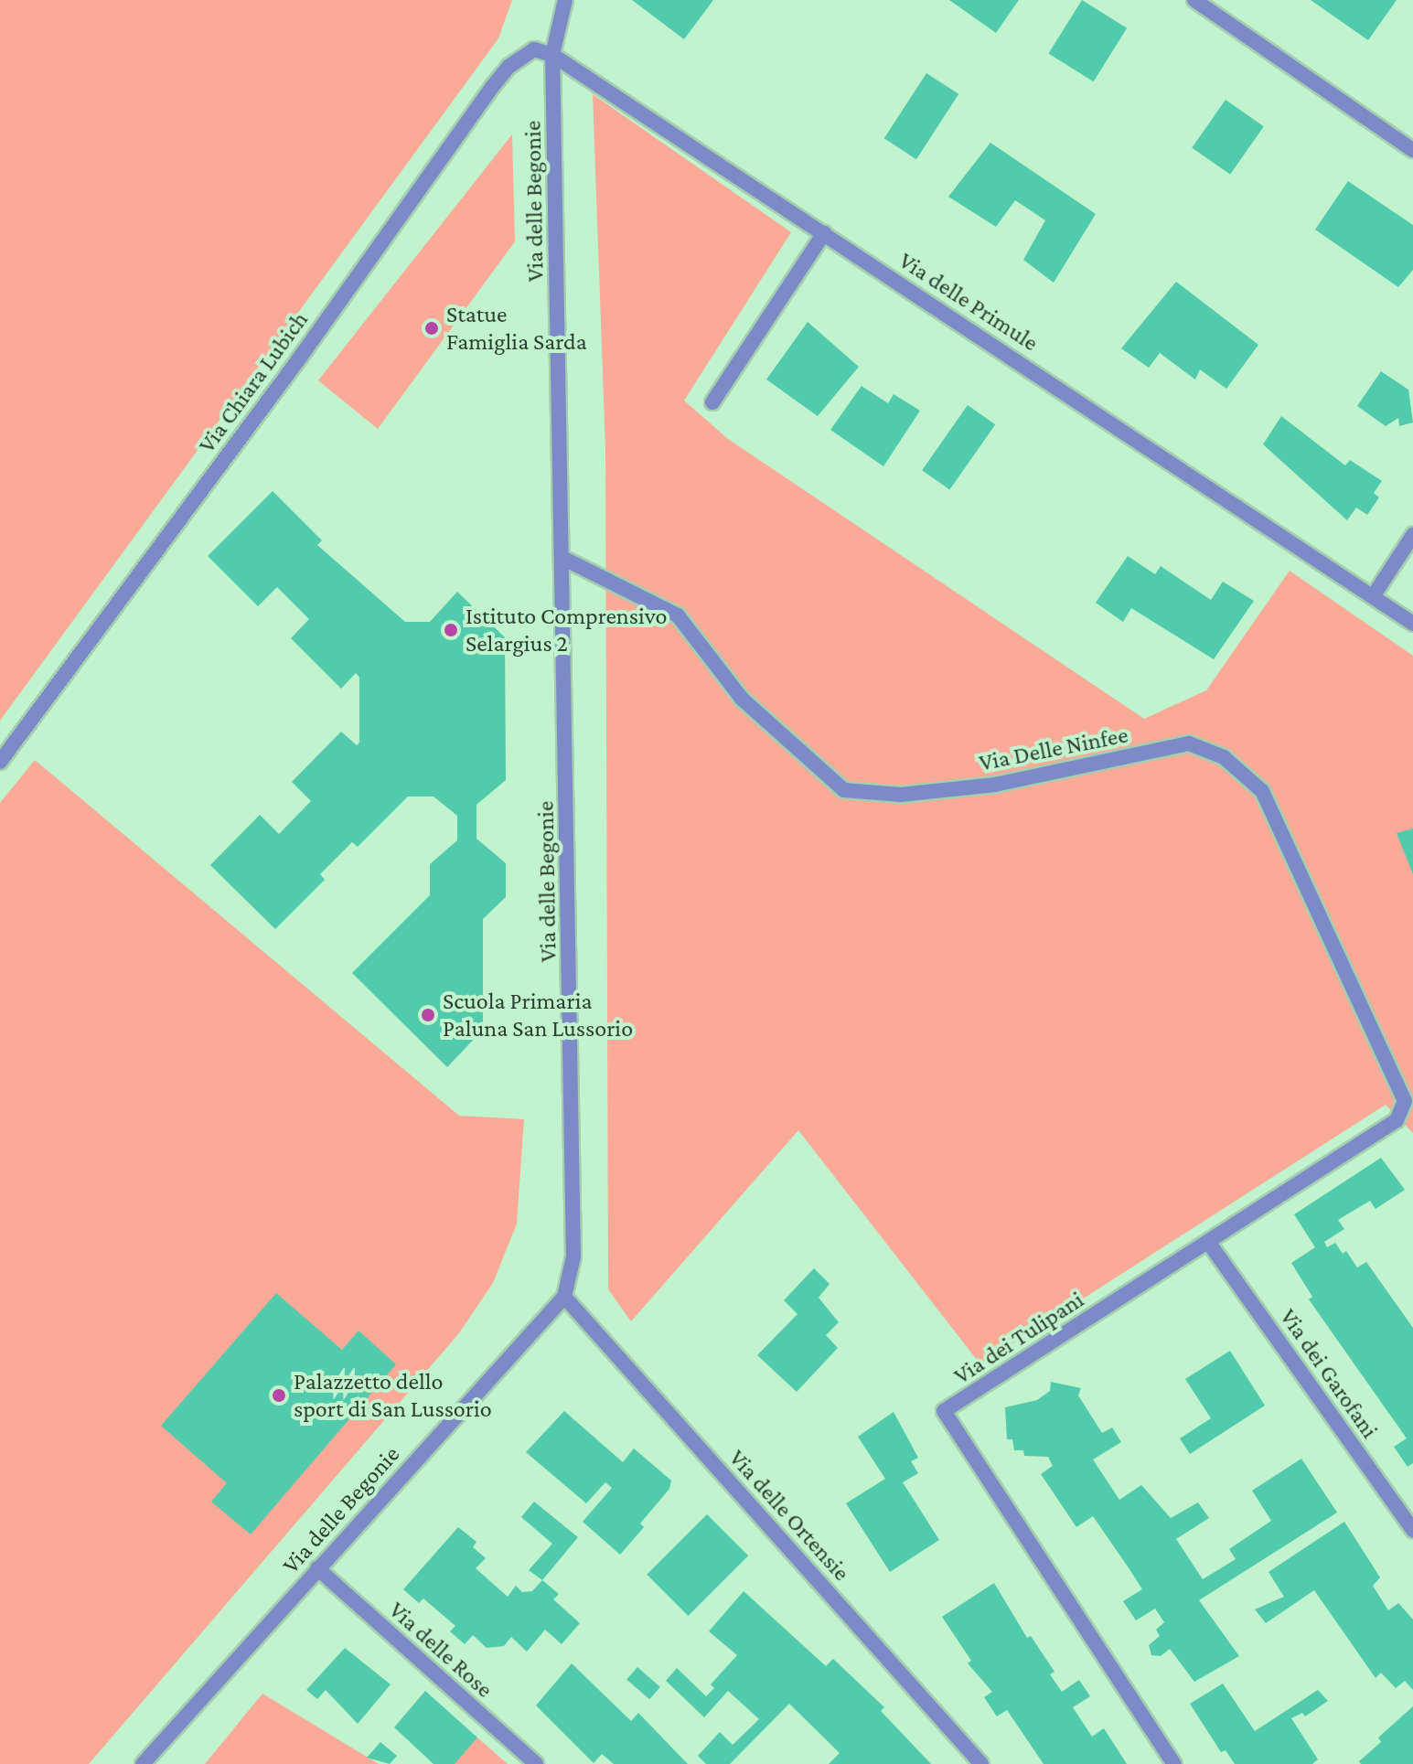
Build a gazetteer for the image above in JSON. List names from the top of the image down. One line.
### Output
{"streets":{"street":["Via delle Begonie","Via delle Primule","Via Chiara Lubich","Via Delle Ninfee","Via dei Tulipani","Via dei Garofani","Via delle Ortensie","Via delle Rose"]},"crossings":[["Via delle Begonie","Via delle Primule"],["Via delle Begonie","Via Chiara Lubich"],["Via delle Begonie","Via Delle Ninfee"],["Via delle Begonie","Via delle Ortensie"],["Via delle Begonie","Via delle Rose"],["Via delle Primule","Via Chiara Lubich"],["Via Delle Ninfee","Via dei Tulipani"],["Via dei Tulipani","Via dei Garofani"]],"places":["Statue Famiglia Sarda","Istituto Comprensivo Selargius 2","Scuola Primaria Paluna San Lussorio","Palazzetto dello sport di San Lussorio"]}
